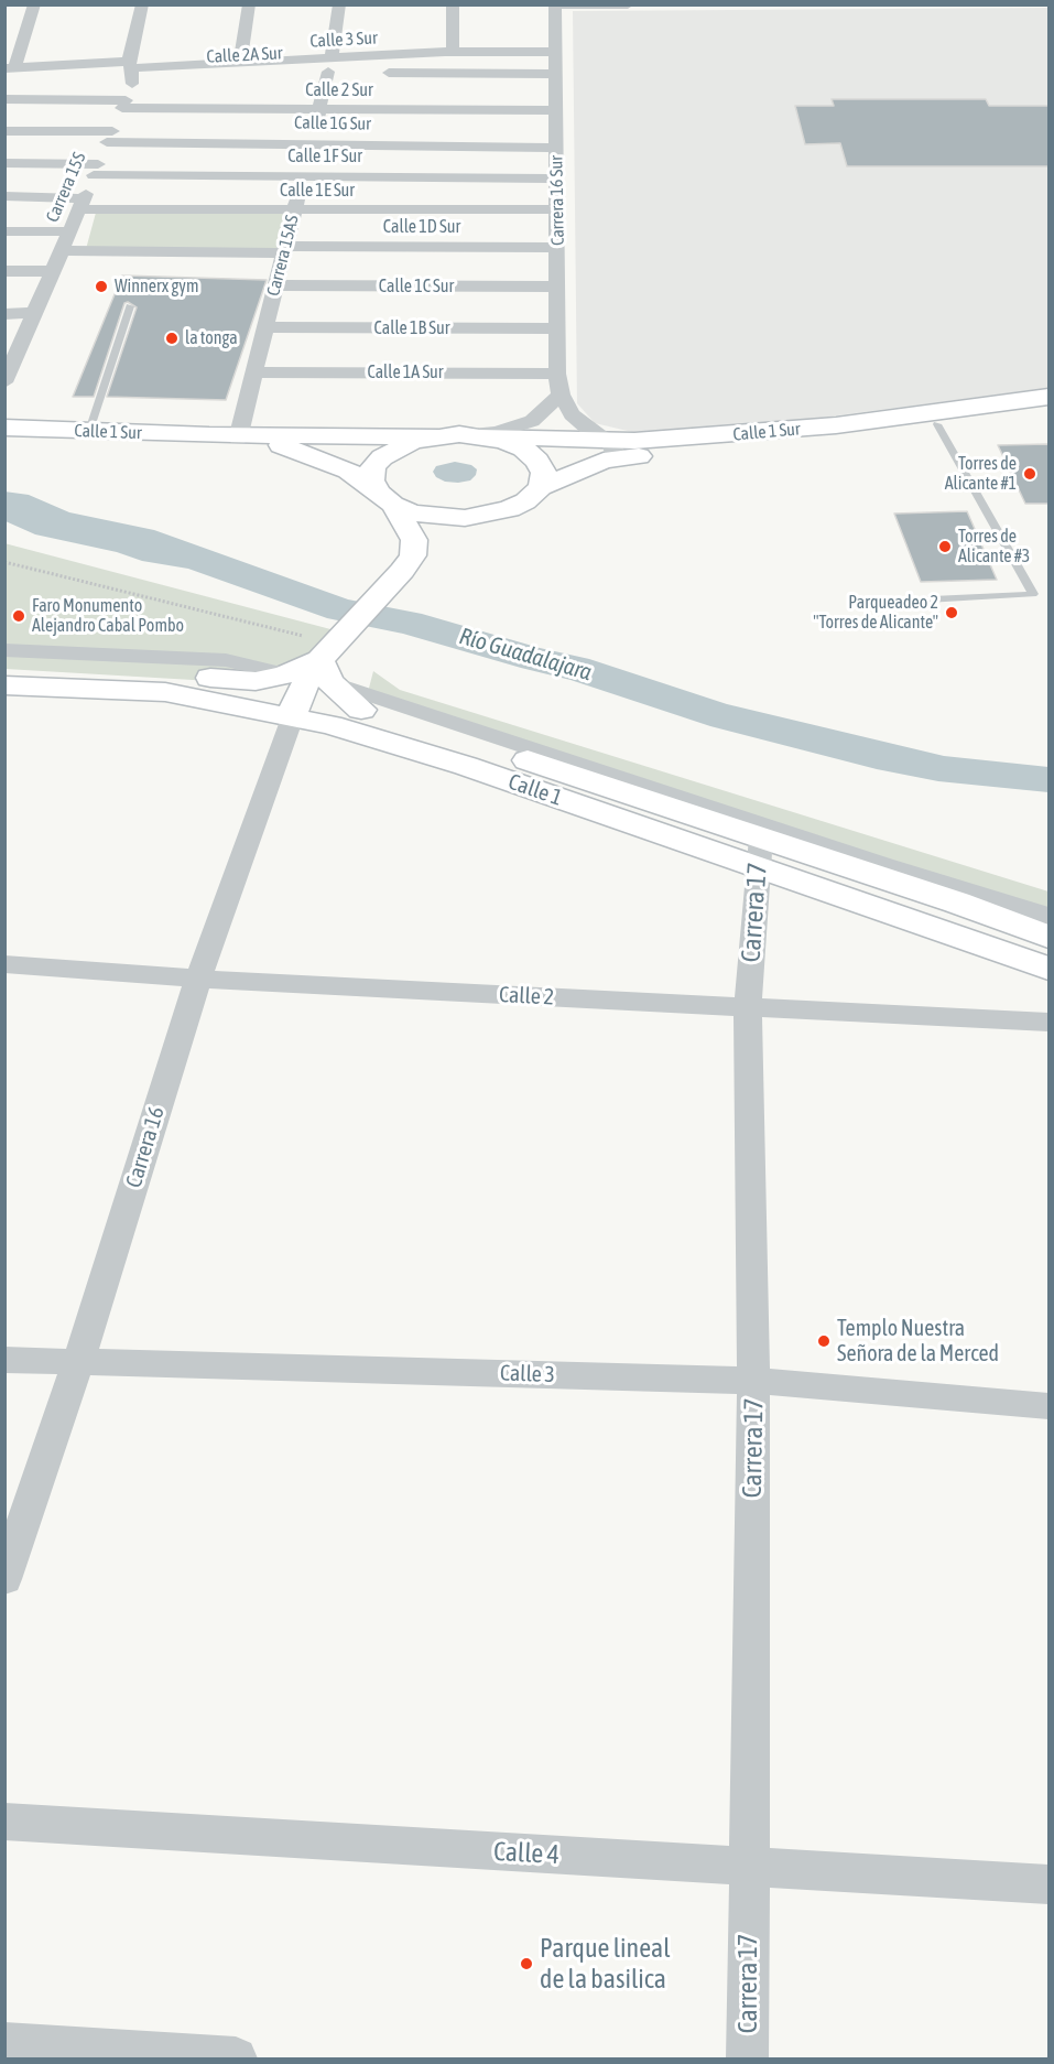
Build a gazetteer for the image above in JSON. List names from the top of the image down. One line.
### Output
{"streets":{"main road":["Calle 1 Sur","Calle 1"],"street":["Calle 3 Sur","Calle 2A Sur","Calle 2 Sur","Calle 1G Sur","Calle 1F Sur","Carrera 15S","Calle 1E Sur","Carrera 16 Sur","Calle 1D Sur","Carrera 15AS","Calle 1C Sur","Calle 1B Sur","Calle 1A Sur","Carrera 17","Calle 2","Carrera 16","Calle 3","Calle 4"]},"crossings":[["Calle 3 Sur","Calle 2A Sur"],["Calle 3 Sur","Carrera 15S"],["Calle 3 Sur","Carrera 16 Sur"],["Calle 3 Sur","Carrera 15AS"],["Calle 2A Sur","Carrera 15S"],["Calle 2A Sur","Carrera 15AS"],["Calle 2 Sur","Carrera 15S"],["Calle 2 Sur","Carrera 16 Sur"],["Calle 2 Sur","Carrera 15AS"],["Calle 1G Sur","Carrera 15S"],["Calle 1G Sur","Carrera 16 Sur"],["Calle 1G Sur","Carrera 15AS"],["Calle 1F Sur","Carrera 15S"],["Calle 1F Sur","Carrera 16 Sur"],["Calle 1F Sur","Carrera 15AS"],["Carrera 15S","Calle 1E Sur"],["Calle 1E Sur","Carrera 16 Sur"],["Calle 1E Sur","Carrera 15AS"],["Carrera 16 Sur","Calle 1D Sur"],["Carrera 16 Sur","Calle 1C Sur"],["Carrera 16 Sur","Calle 1B Sur"],["Carrera 16 Sur","Calle 1A Sur"],["Carrera 16 Sur","Calle 1 Sur"],["Calle 1D Sur","Carrera 15AS"],["Carrera 15AS","Calle 1C Sur"],["Carrera 15AS","Calle 1B Sur"],["Carrera 15AS","Calle 1A Sur"],["Carrera 15AS","Calle 1 Sur"],["Calle 1","Carrera 17"],["Calle 1","Carrera 16"],["Carrera 17","Calle 2"],["Carrera 17","Calle 3"],["Carrera 17","Calle 4"],["Calle 2","Carrera 16"],["Carrera 16","Calle 3"]],"water":["Río Guadalajara"],"places":["Winnerx gym","la tonga","Torres de Alicante #1","Torres de Alicante #3","Parqueadeo 2 \"Torres de Alicante\"","Faro Monumento Alejandro Cabal Pombo","Templo Nuestra Señora de la Merced","Parque lineal de la basilica"]}
